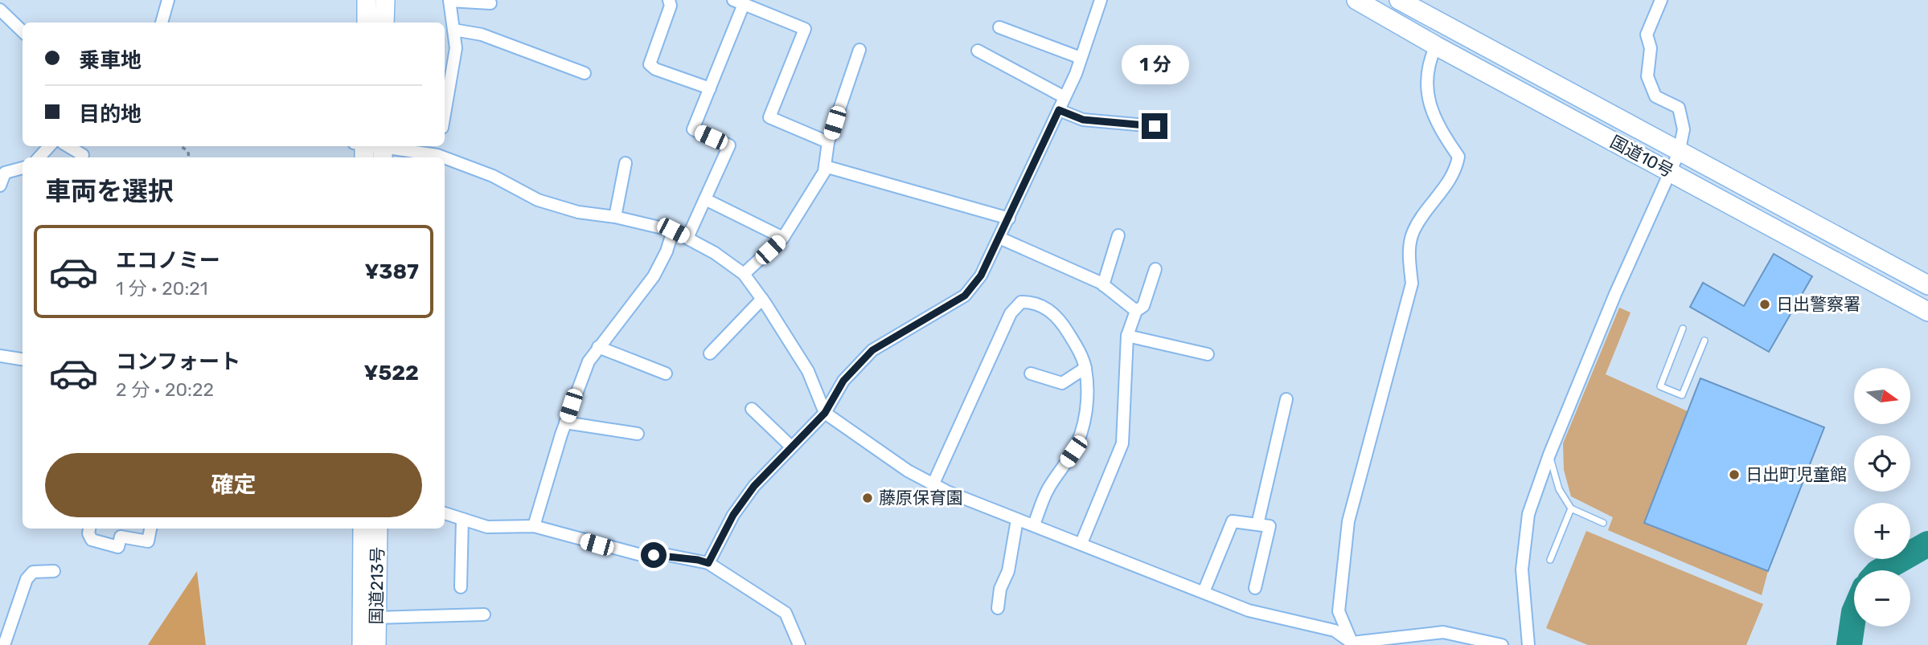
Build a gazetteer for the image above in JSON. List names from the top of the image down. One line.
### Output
{"streets":{"highway":["国道10号","国道213号"]},"places":["日出警察署","日出町児童館","藤原保育園"],"north":"right","page":{"banner":["乗車地","目的地"],"bubble":"1 分","heading":"車両を選択","list":[{"name":"エコノミー","note":"1 分 · 20:21","value":"¥387"},{"name":"コンフォート","note":"2 分 · 20:22","value":"¥522"}],"map_buttons":["+","−"],"buttons":"確定"}}
